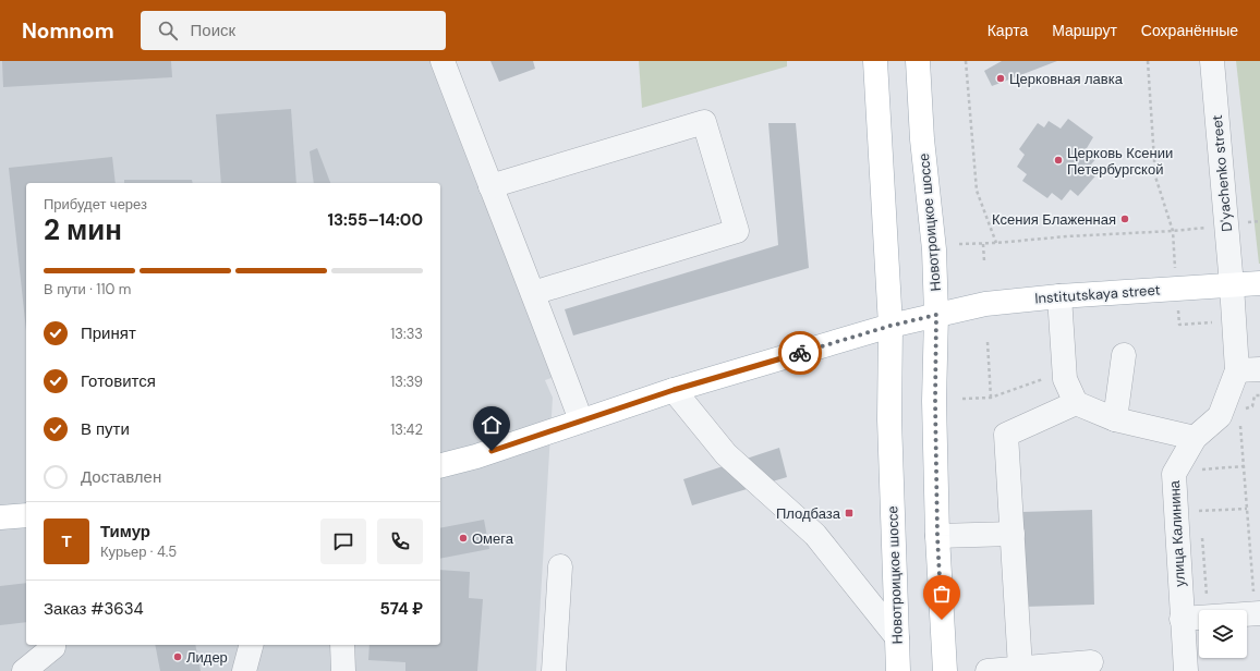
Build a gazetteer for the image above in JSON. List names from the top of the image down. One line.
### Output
{"streets":{"main road":["Новотроицкое шоссе","Institutskaya street"],"street":["D'yachenko street","улица Калинина"]},"crossings":[["D'yachenko street","Institutskaya street"],["D'yachenko street","улица Калинина"],["Новотроицкое шоссе","Institutskaya street"],["Institutskaya street","улица Калинина"]],"places":{"other":["Церковная лавка","Церковь Ксении Петербургской","Ксения Блаженная","Омега","Лидер"],"transit":["Плодбаза"]},"page":{"header":"Nomnom","search":"Поиск","nav":["Карта","Маршрут","Сохранённые"],"heading":["2 мин","Прибудет через","13:55–14:00"],"panel":["Тимур","Курьер · 4.5","Заказ #3634","574 ₽"],"bar":"В пути · 110 m","list":[["Принят","13:33"],["Готовится","13:39"],["В пути","13:42"],"Доставлен"],"round":"Т"}}
